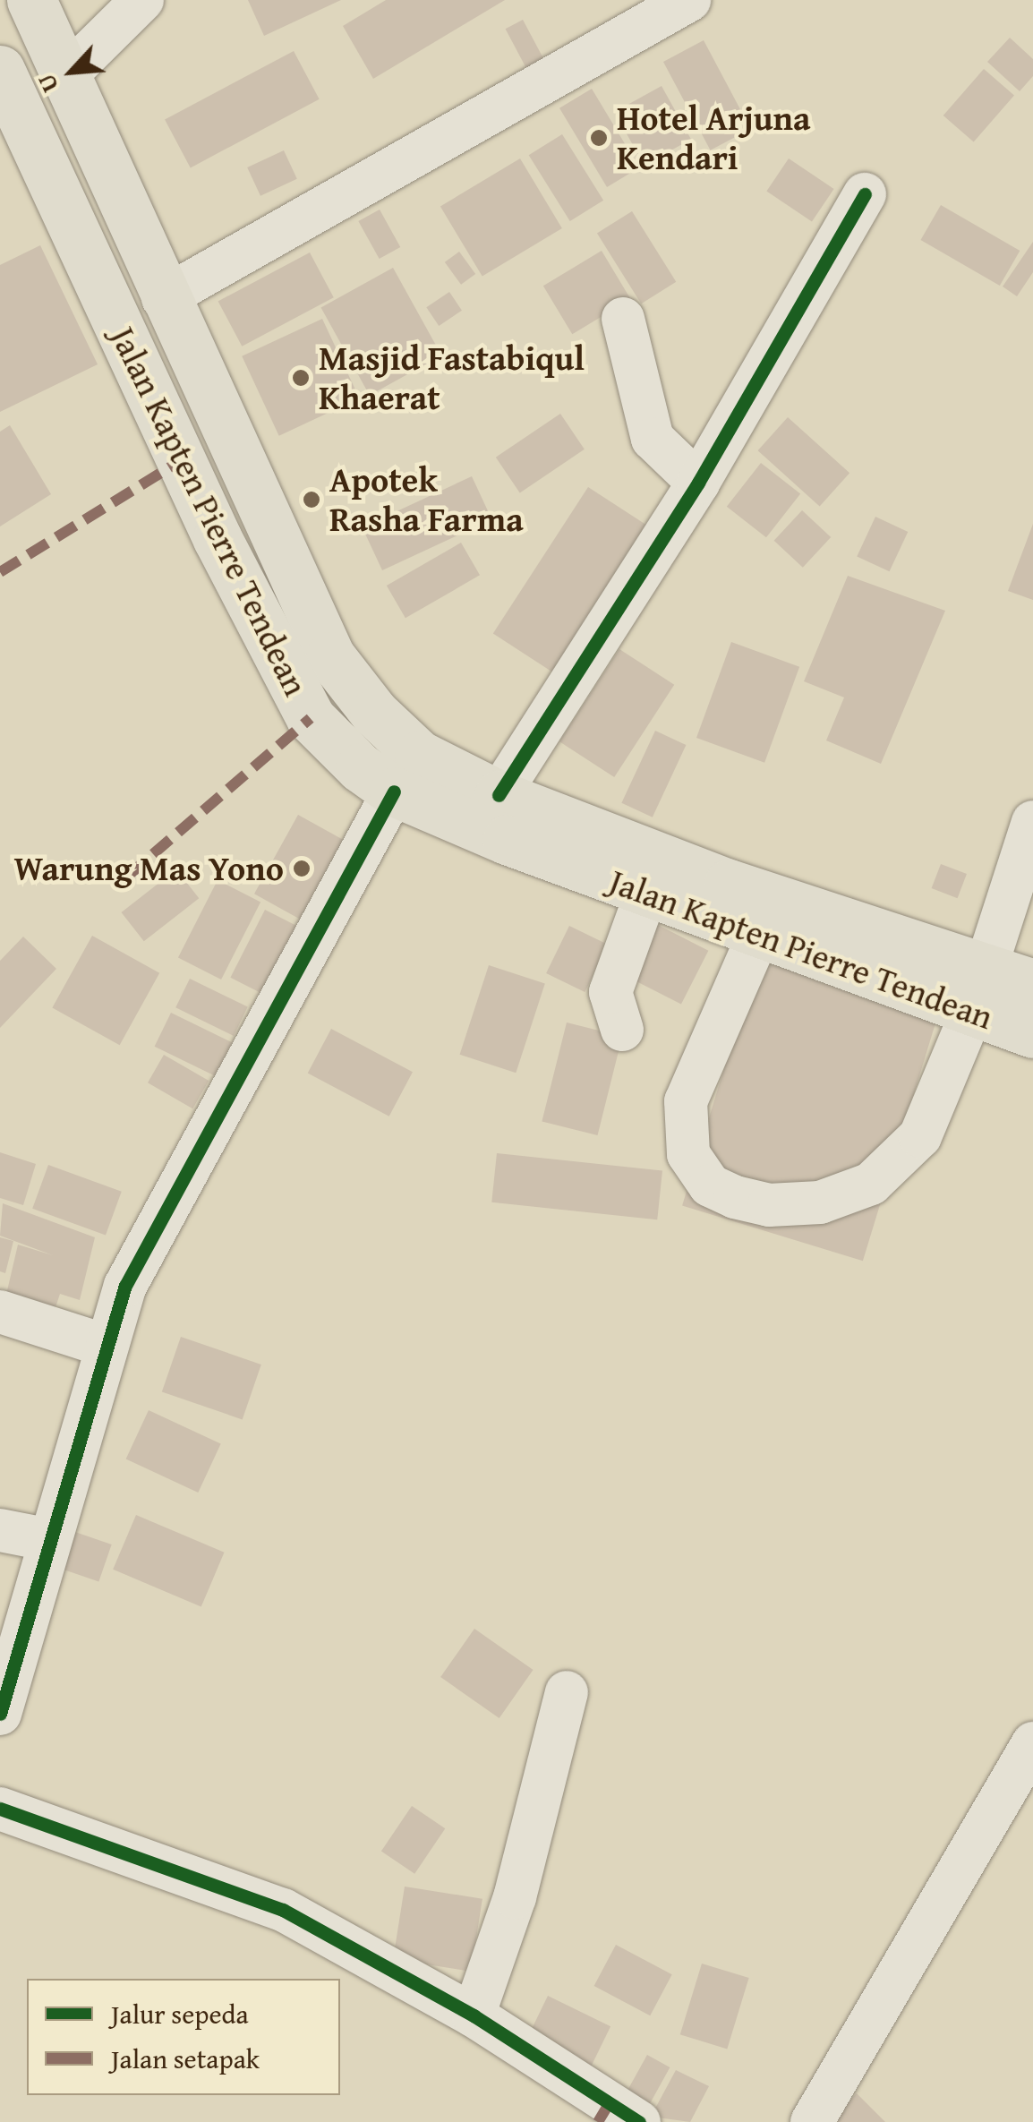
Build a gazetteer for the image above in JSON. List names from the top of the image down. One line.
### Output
{"streets":{"highway":["Jalan Kapten Pierre Tendean"]},"places":["Hotel Arjuna Kendari","Masjid Fastabiqul Khaerat","Apotek Rasha Farma","Warung Mas Yono"],"legend":["Jalur sepeda","Jalan setapak"],"north":"bottom left"}
